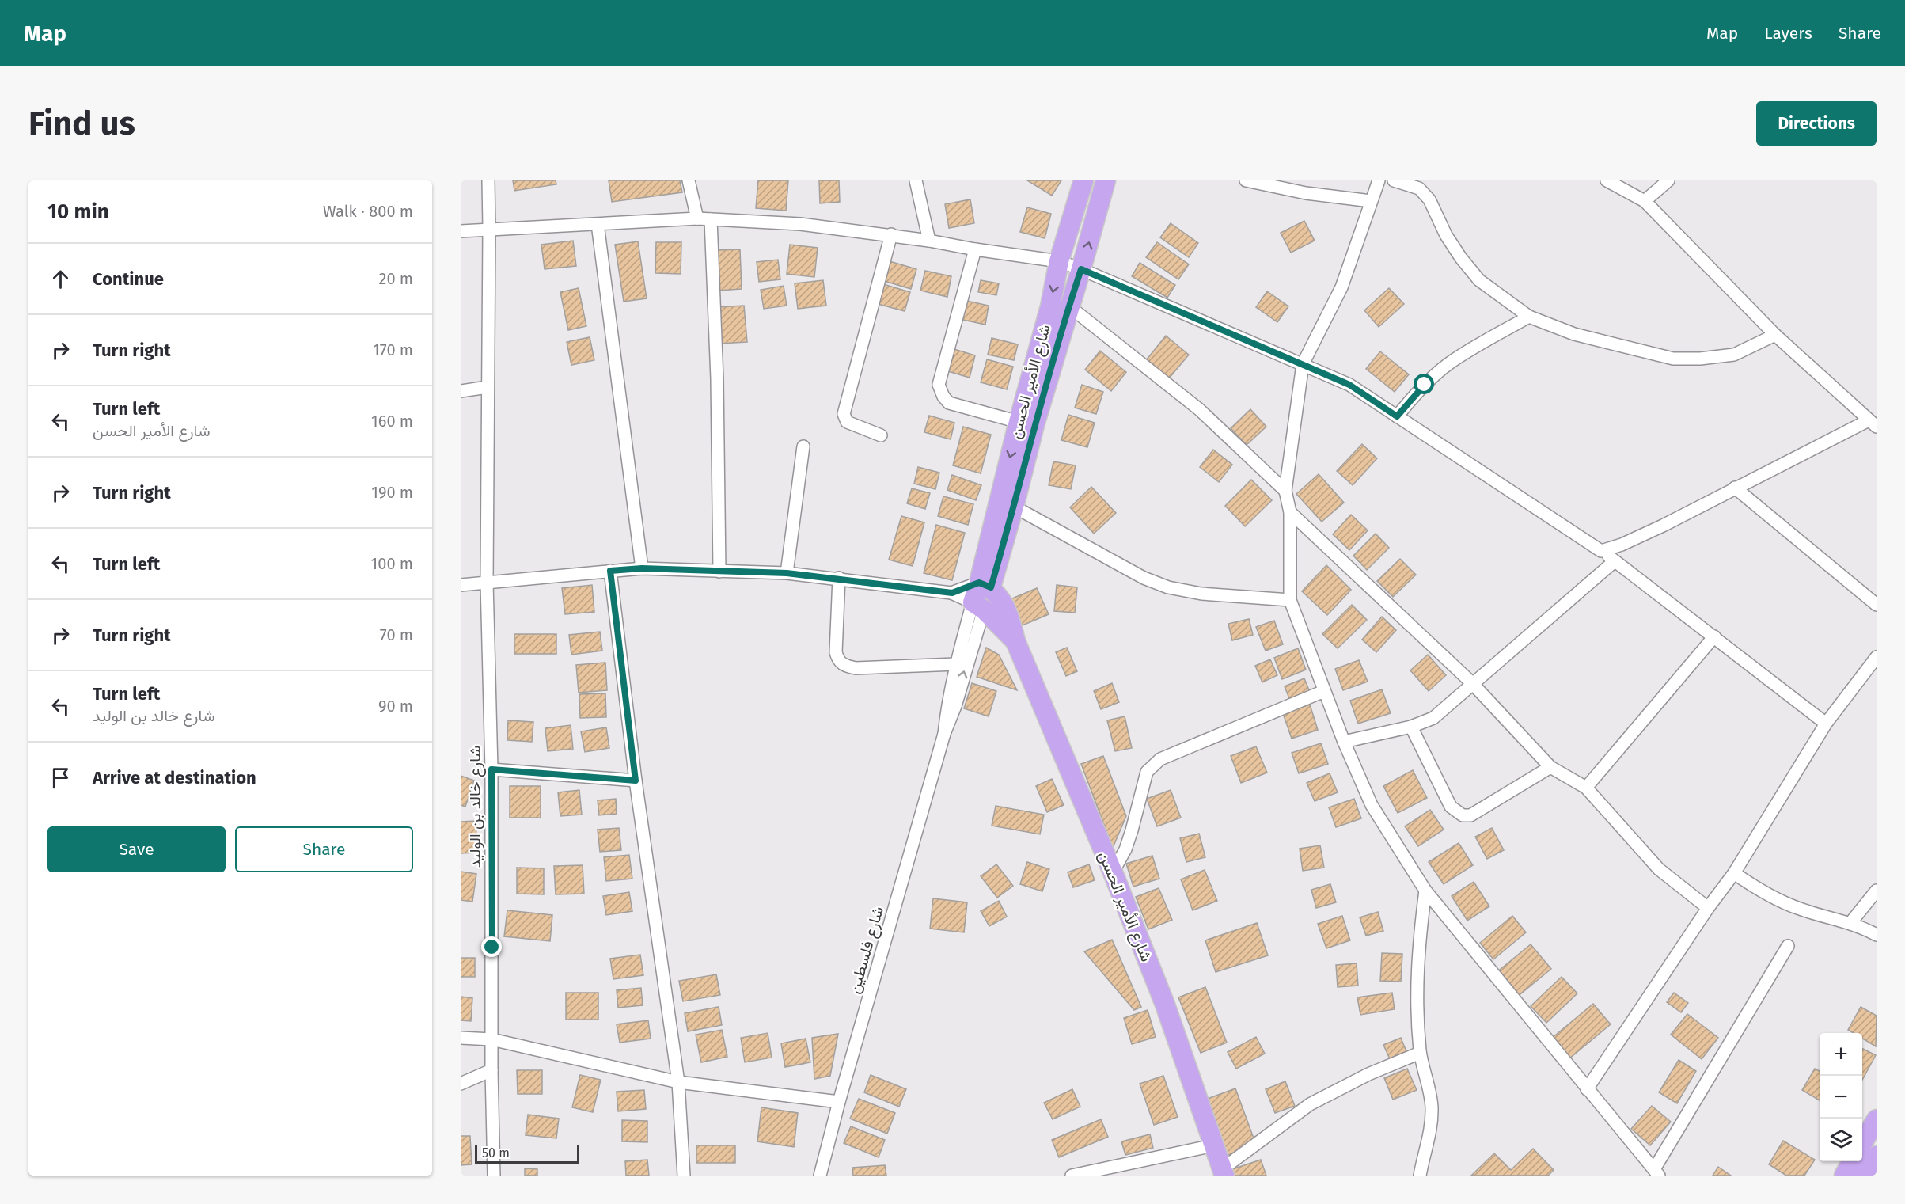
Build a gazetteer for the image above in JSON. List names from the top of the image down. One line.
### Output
{"streets":{"main road":["شارع الأمير الحسن"],"street":["شارع خالد بن الوليد","شارع فلسطين"]},"crossings":[["شارع الأمير الحسن","شارع فلسطين"]],"scale_bar":"50 m","page":{"header":"Map","nav":["Map","Layers","Share"],"buttons":["Directions",["Save","Share"]],"title":"Find us","heading":["10 min","Walk · 800 m"],"list":[["Continue","20 m"],["Turn right","170 m"],["Turn left","شارع الأمير الحسن","160 m"],["Turn right","190 m"],["Turn left","100 m"],["Turn right","70 m"],["Turn left","شارع خالد بن الوليد","90 m"],"Arrive at destination"],"map_buttons":["+","−"],"scale":"50 m"}}
